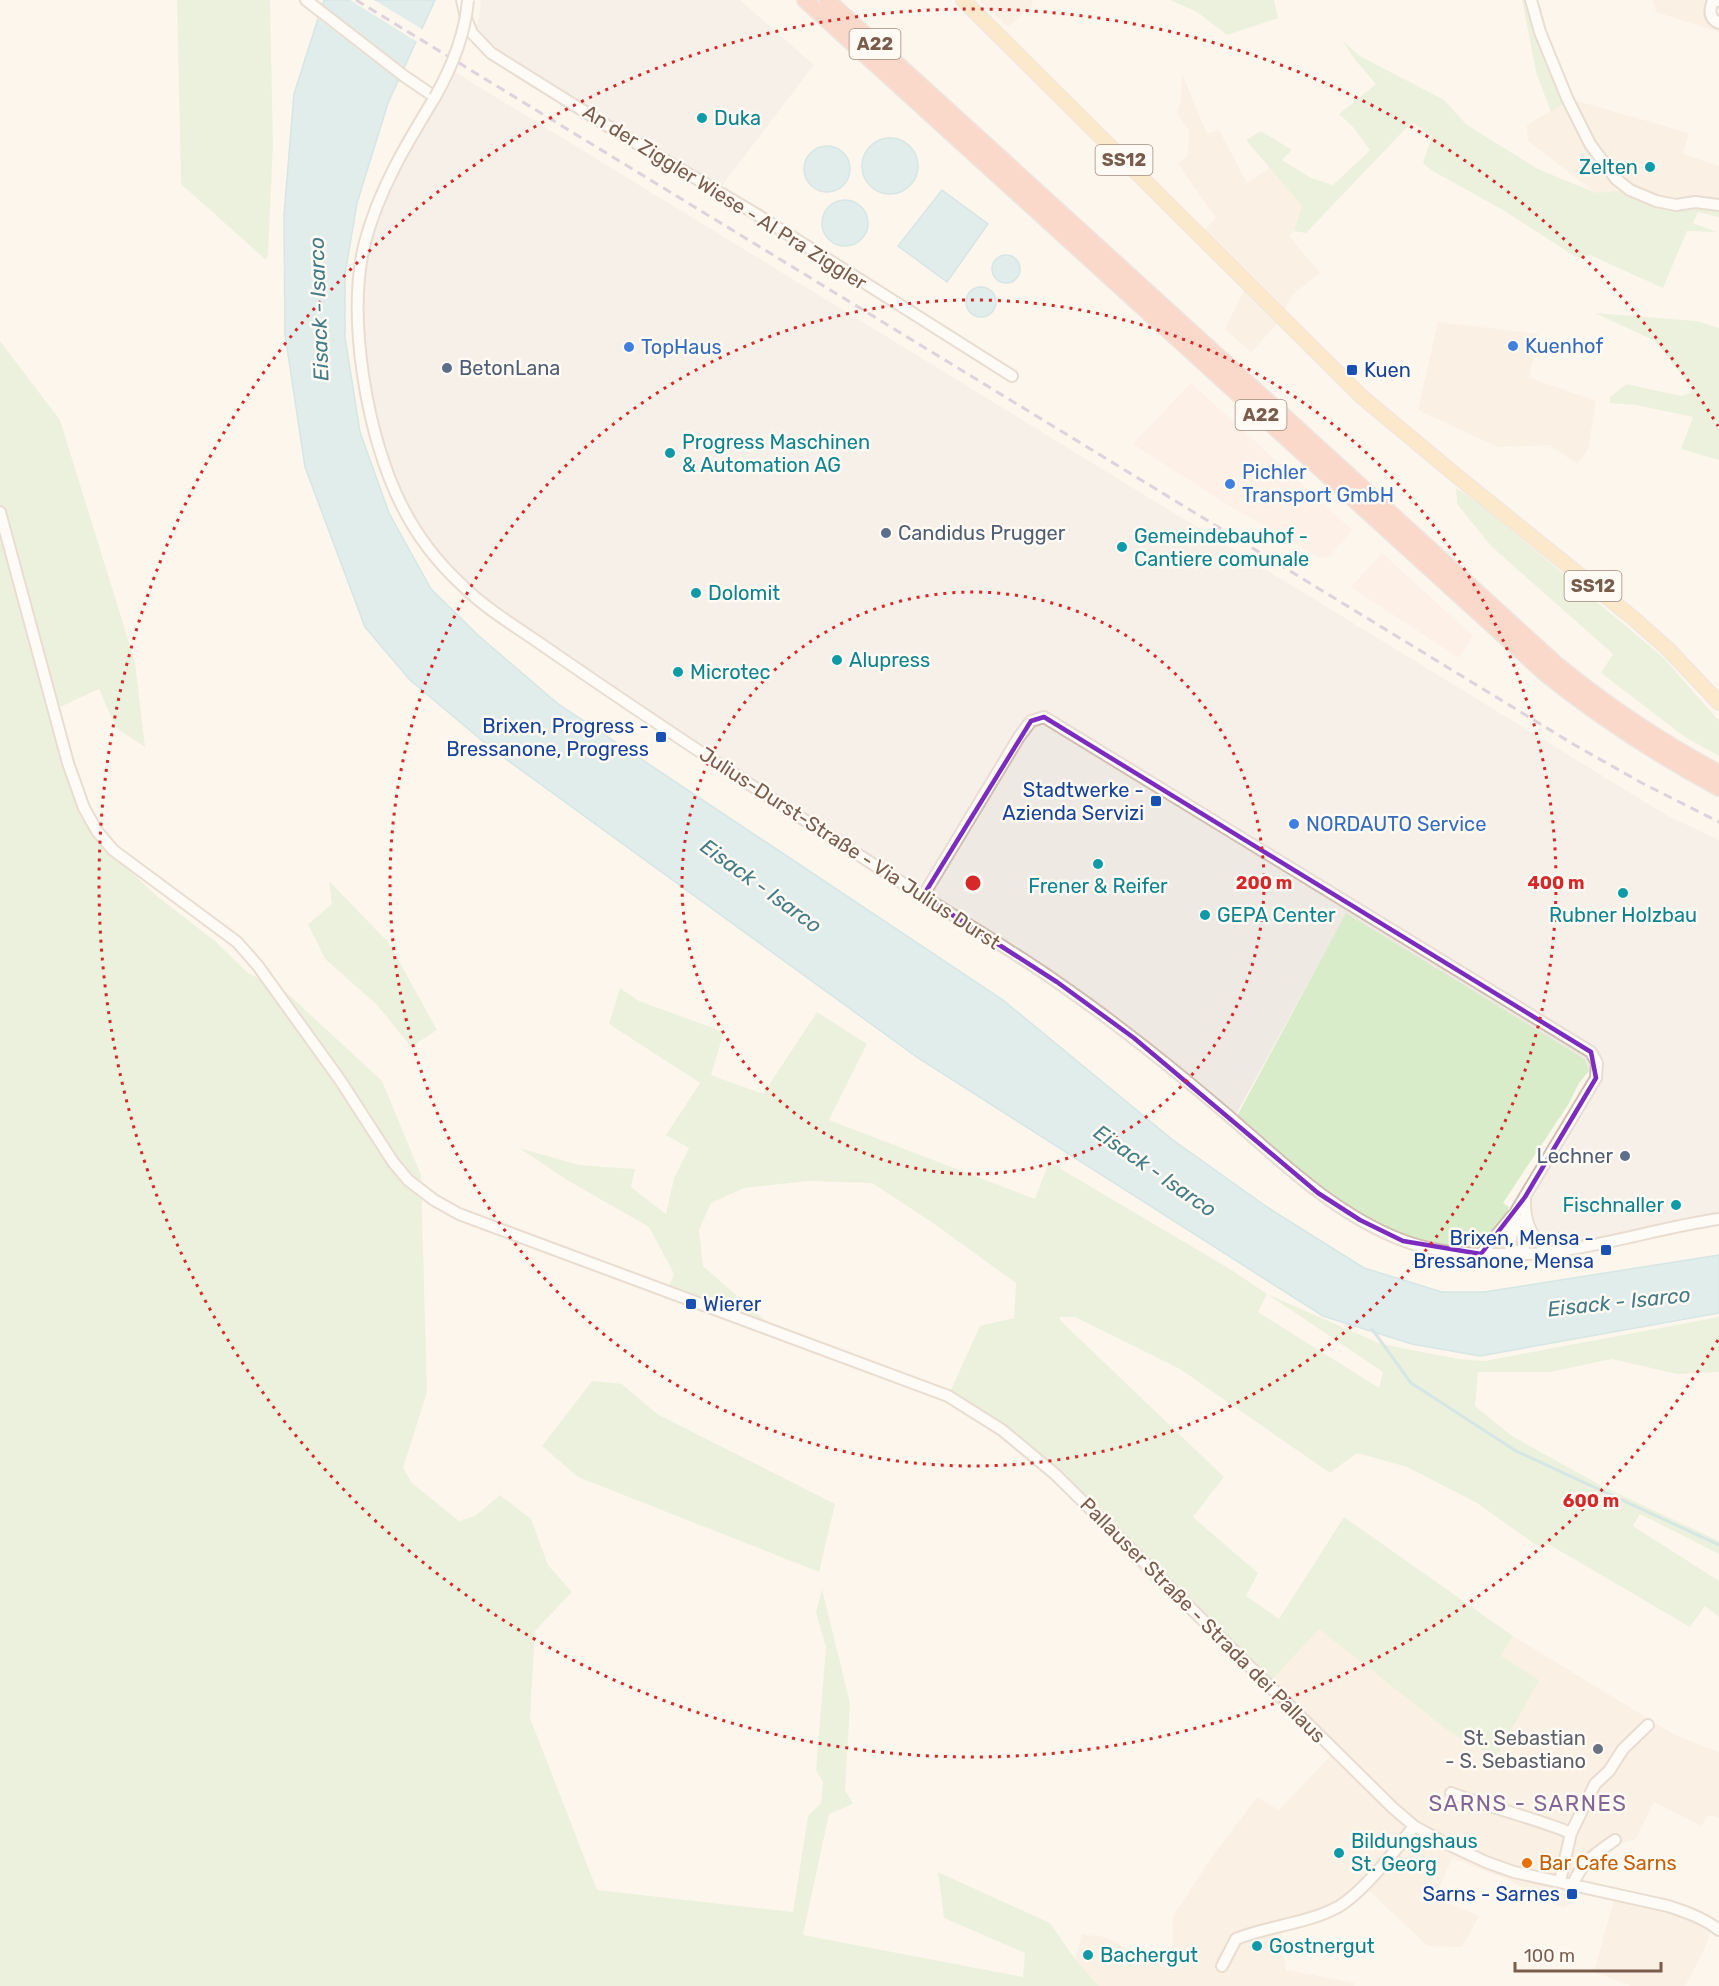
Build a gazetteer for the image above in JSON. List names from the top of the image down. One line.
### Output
{"streets":{"highway":["A22"],"main road":["SS12"],"street":["An der Ziggler Wiese - Al Pra Ziggler","Julius-Durst-Straße - Via Julius Durst","Pallauser Straße - Strada dei Pallaus"]},"districts":["SARNS - SARNES"],"water":["Eisack - Isarco"],"places":{"other":["Duka","Zelten","Kuenhof","TopHaus","BetonLana","Progress Maschinen & Automation AG","Pichler Transport GmbH","Candidus Prugger","Gemeindebauhof - Cantiere comunale","Dolomit","Alupress","Microtec","NORDAUTO Service","Frener & Reifer","Rubner Holzbau","GEPA Center","Lechner","Fischnaller","St. Sebastian - S. Sebastiano","Bildungshaus St. Georg","Bar Cafe Sarns","Gostnergut","Bachergut"],"transit":["Kuen","Brixen, Progress - Bressanone, Progress","Stadtwerke - Azienda Servizi","Brixen, Mensa - Bressanone, Mensa","Wierer","Sarns - Sarnes"]},"scale_bar":"100 m","rings":["200 m","400 m","600 m"]}
